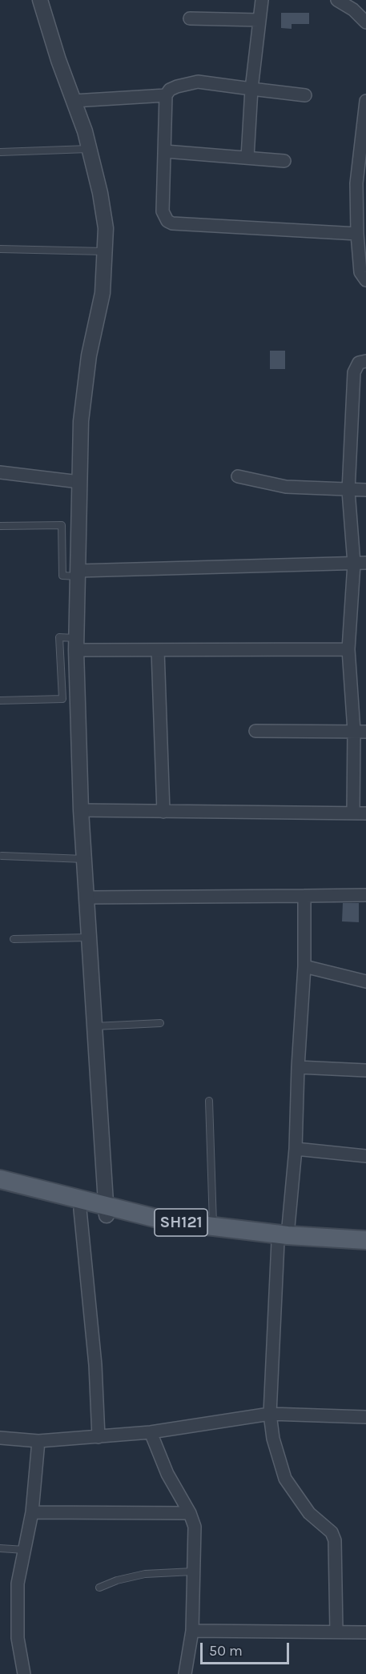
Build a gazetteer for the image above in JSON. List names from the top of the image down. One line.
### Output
{"streets":{"main road":["SH121"]},"scale_bar":"50 m"}
